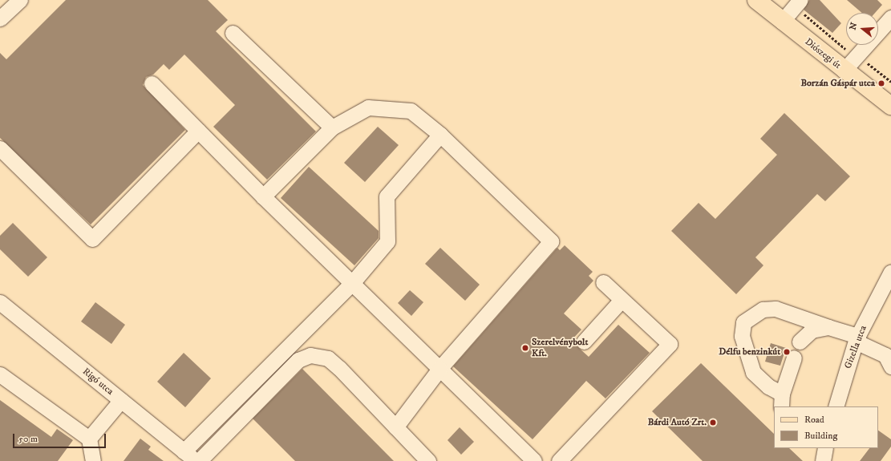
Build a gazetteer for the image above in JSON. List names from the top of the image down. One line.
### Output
{"streets":{"main road":["Diószegi út"],"street":["Gizella utca","Rigó utca"]},"places":["Borzán Gáspár utca","Szerelvénybolt Kft.","Délfu benzinkút","Bárdi Autó Zrt."],"legend":["Road","Building"],"scale_bar":"50 m","north":"left"}
